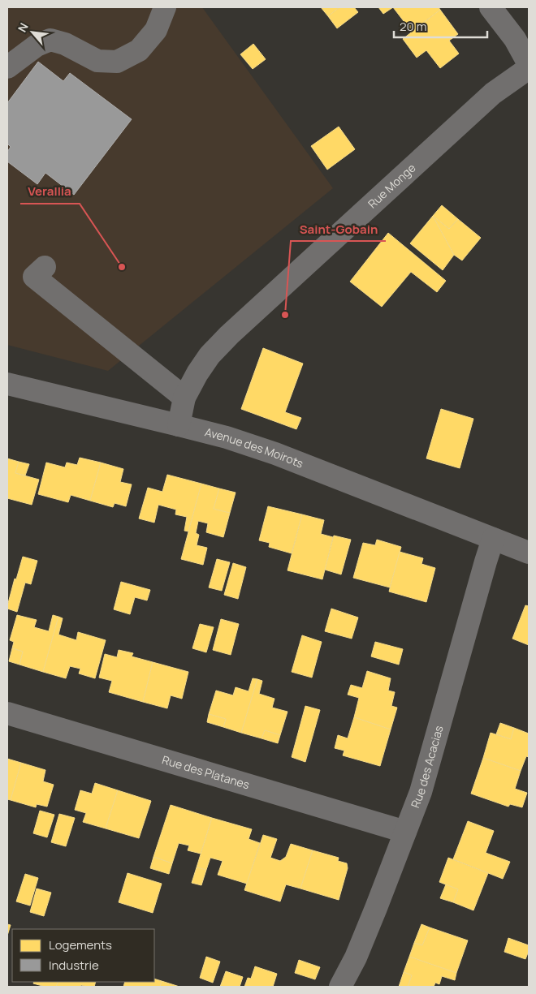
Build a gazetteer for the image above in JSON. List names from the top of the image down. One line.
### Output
{"streets":{"street":["Rue Monge","Avenue des Moirots","Rue des Acacias","Rue des Platanes"]},"crossings":[["Rue Monge","Avenue des Moirots"],["Avenue des Moirots","Rue des Acacias"],["Rue des Acacias","Rue des Platanes"]],"places":["Verallia","Saint-Gobain"],"legend":["Logements","Industrie"],"scale_bar":"20 m","north":"top left"}
